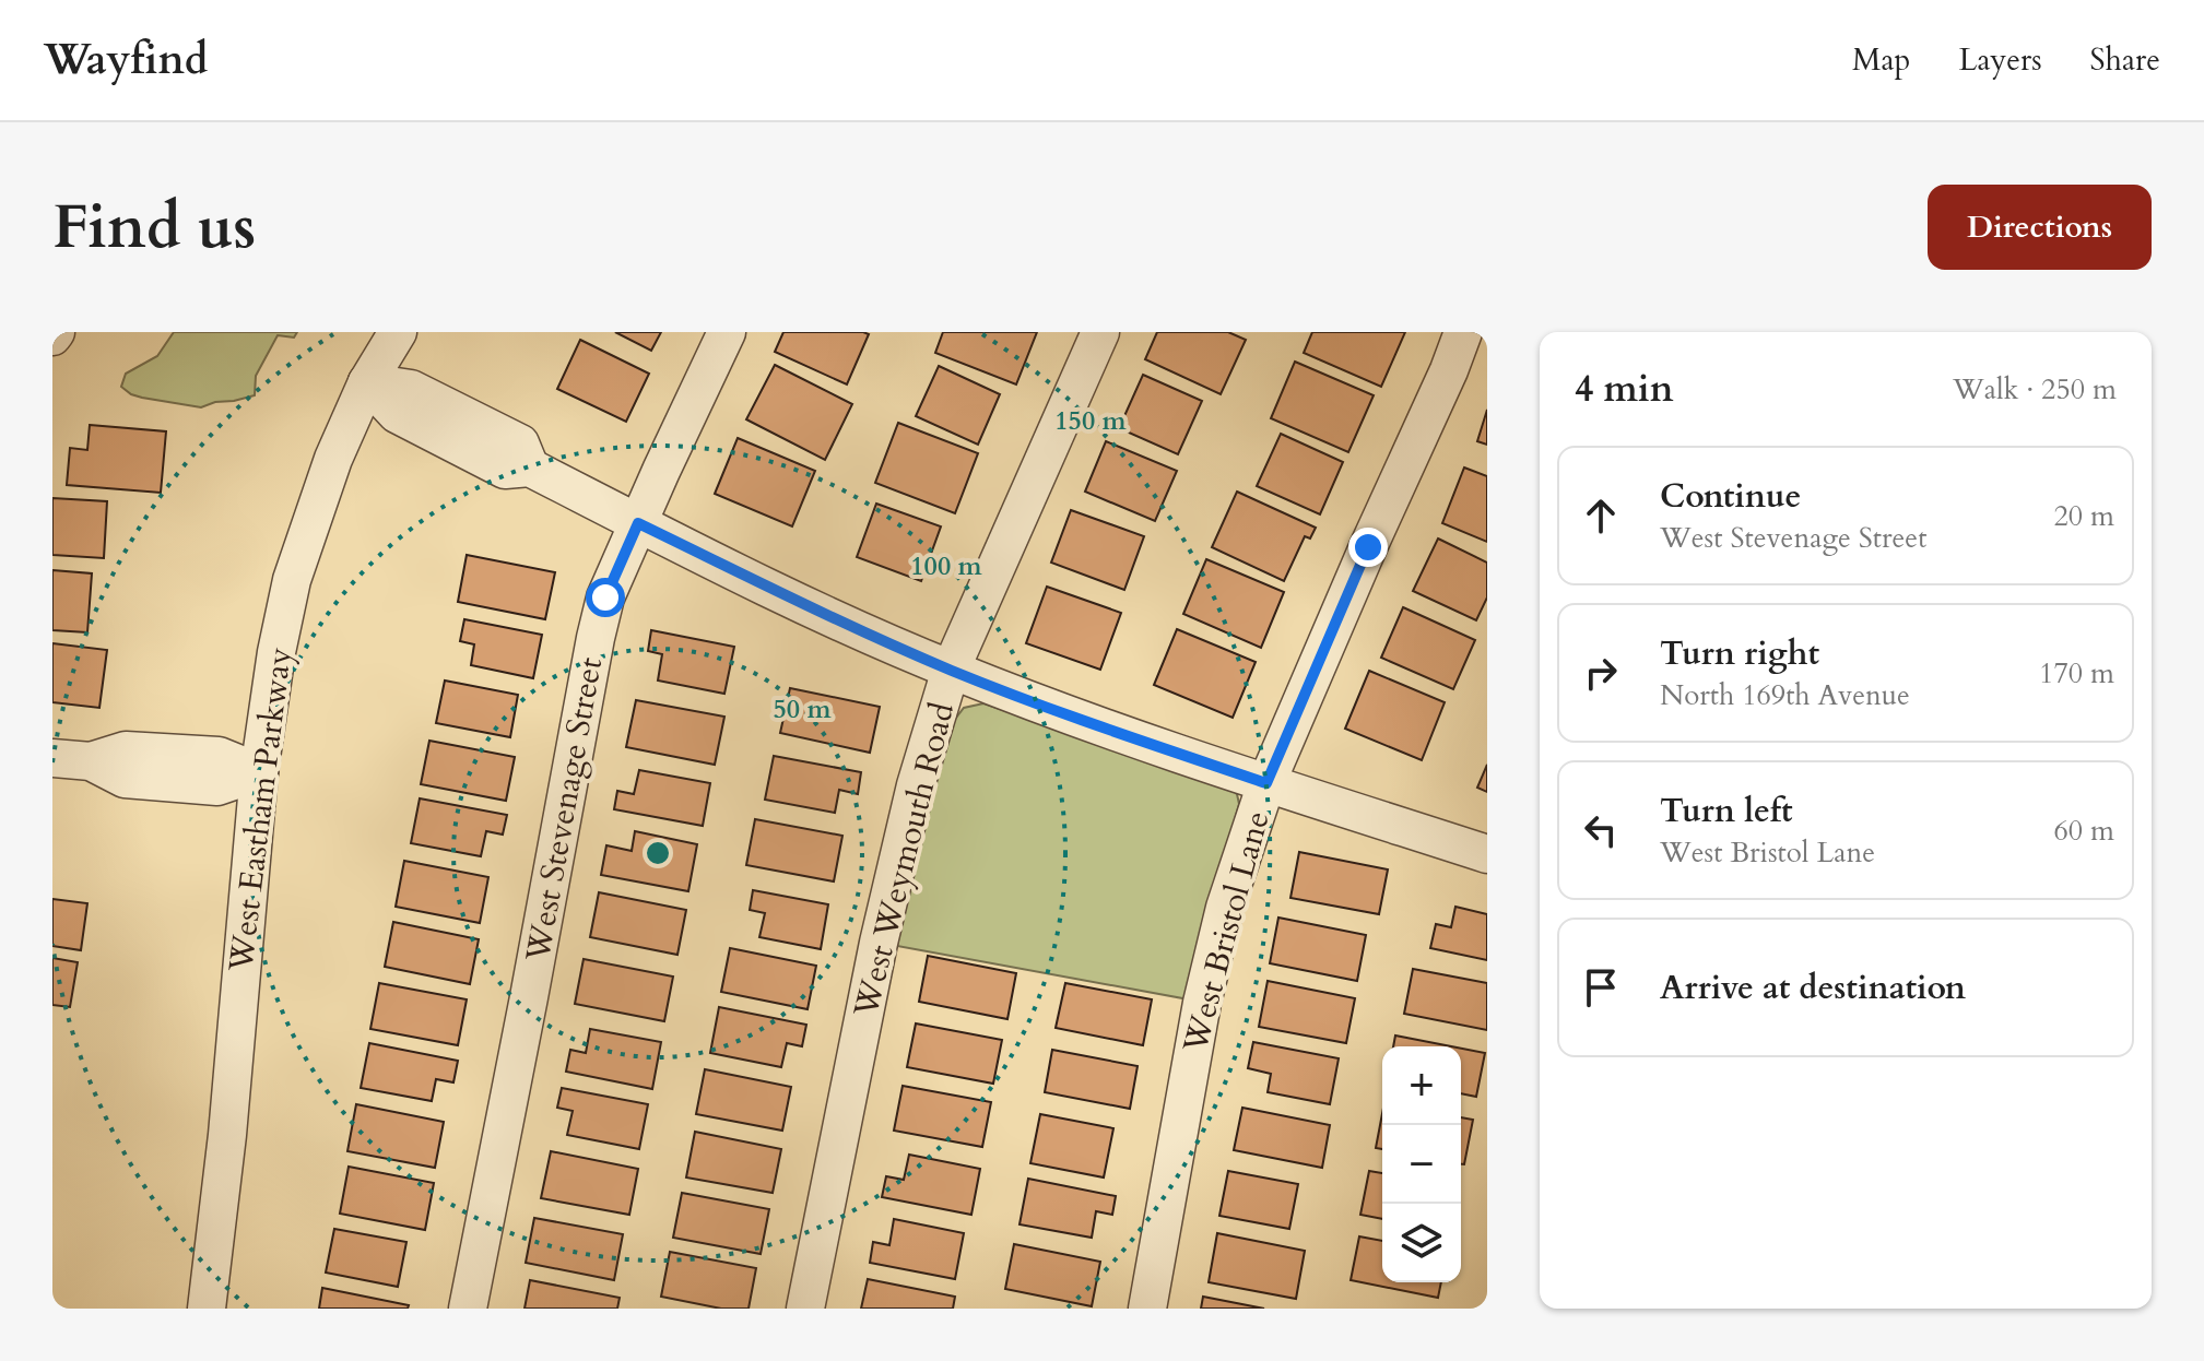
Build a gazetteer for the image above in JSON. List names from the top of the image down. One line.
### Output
{"streets":{"street":["West Eastham Parkway","West Stevenage Street","West Weymouth Road","West Bristol Lane"]},"page":{"header":"Wayfind","nav":["Map","Layers","Share"],"buttons":"Directions","title":"Find us","heading":["4 min","Walk · 250 m"],"list":[["Continue","West Stevenage Street","20 m"],["Turn right","North 169th Avenue","170 m"],["Turn left","West Bristol Lane","60 m"],"Arrive at destination"],"map_buttons":["+","−"]},"rings":["150 m","100 m","50 m"]}
